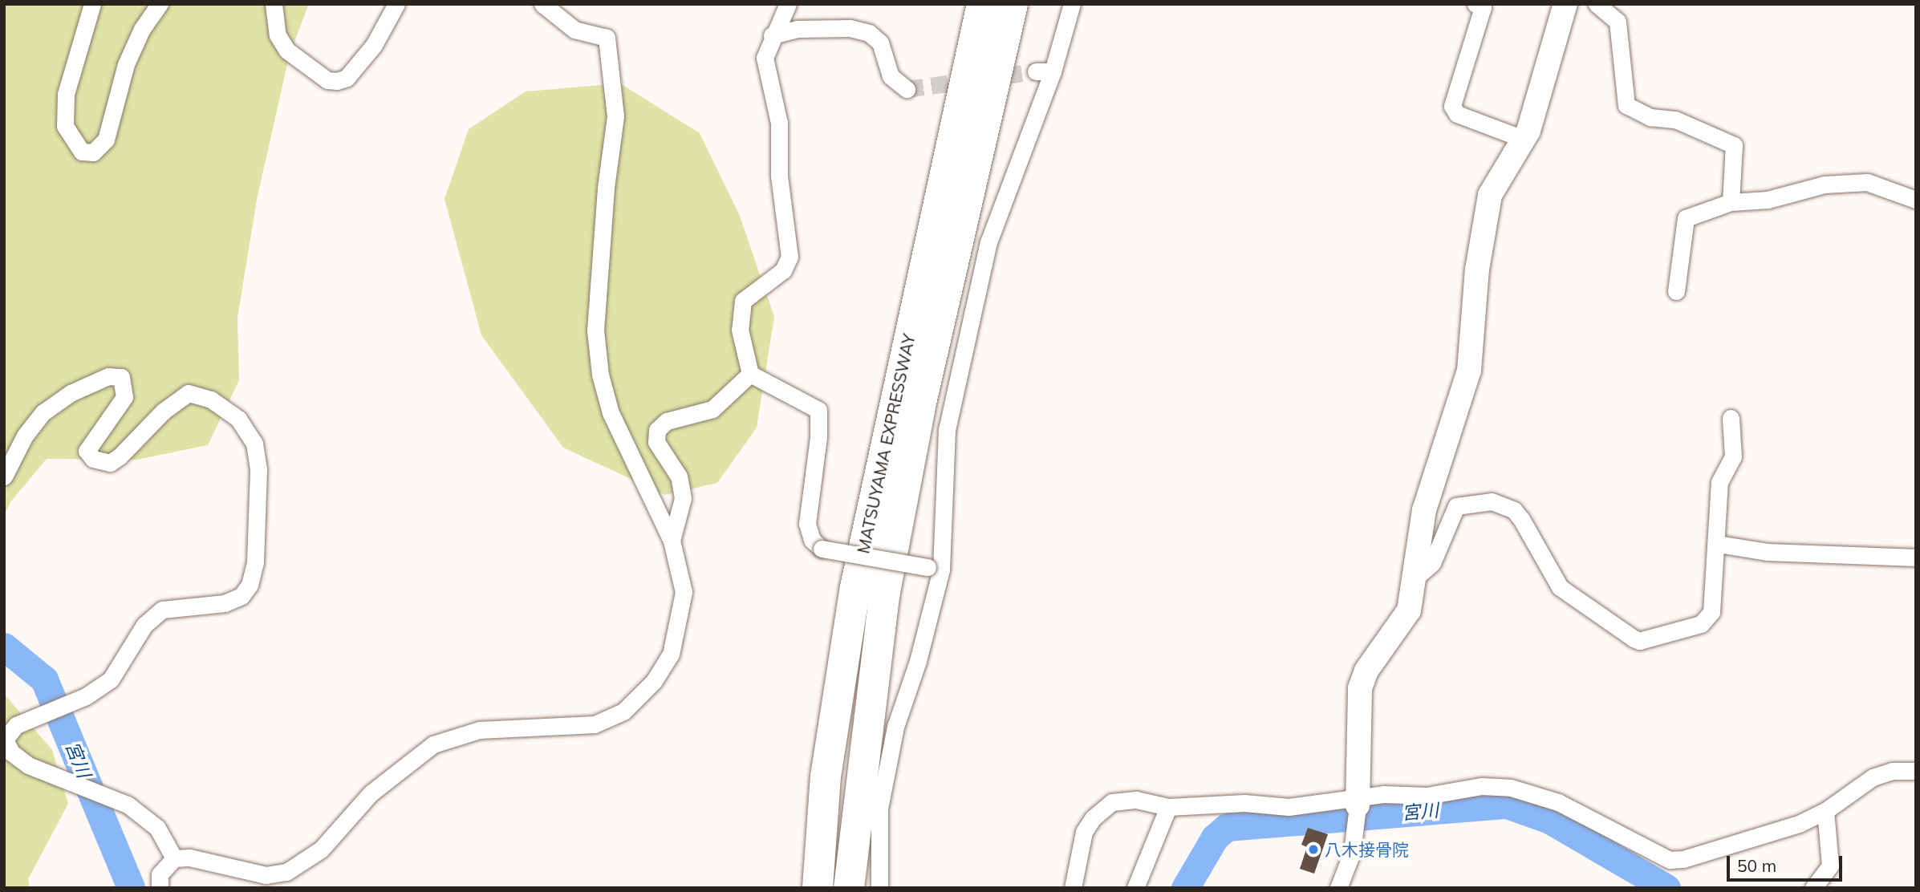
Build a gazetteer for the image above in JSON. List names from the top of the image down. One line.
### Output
{"streets":{"highway":["MATSUYAMA EXPRESSWAY"]},"water":["宮川"],"places":["八木接骨院"],"scale_bar":"50 m"}
